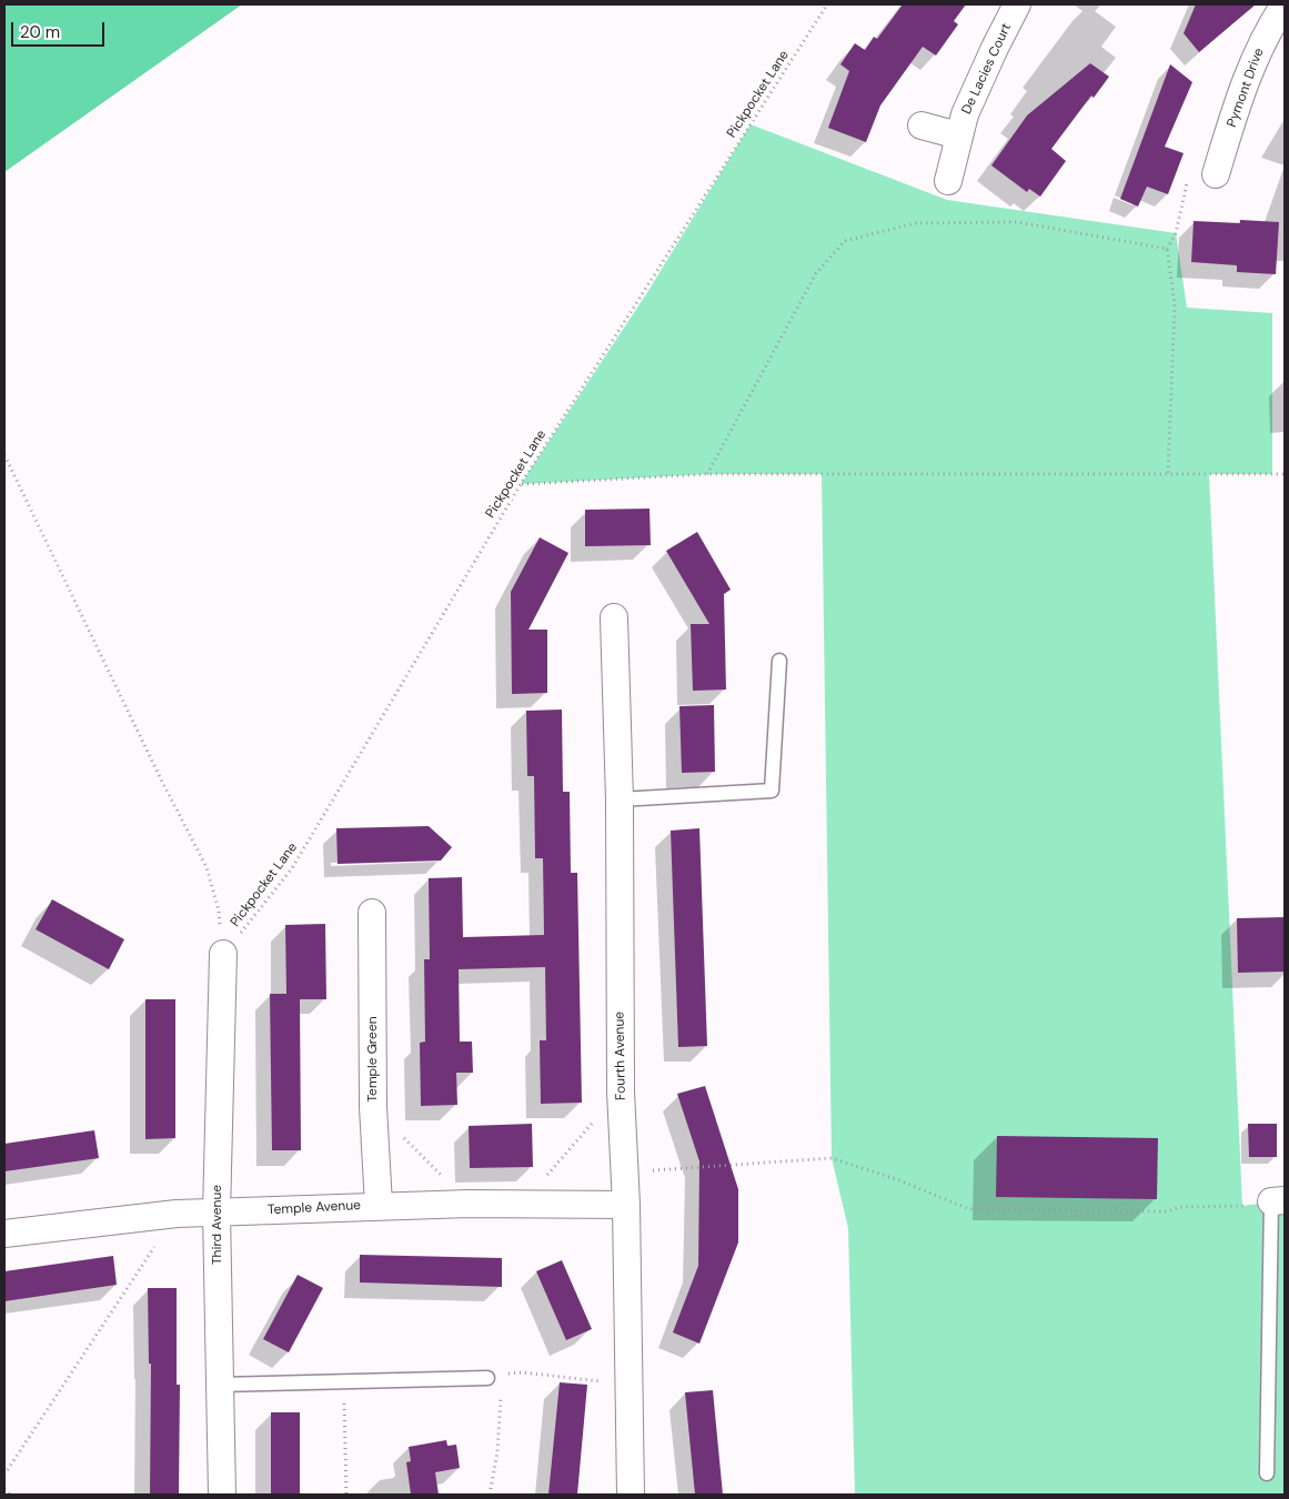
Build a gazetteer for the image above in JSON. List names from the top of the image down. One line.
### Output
{"streets":{"street":["De Lacies Court","Pymont Drive","Fourth Avenue","Temple Green","Temple Avenue","Third Avenue"],"path":["Pickpocket Lane"]},"crossings":[["Pickpocket Lane","Third Avenue"],["Fourth Avenue","Temple Avenue"],["Temple Green","Temple Avenue"],["Temple Avenue","Third Avenue"]],"scale_bar":"20 m"}
